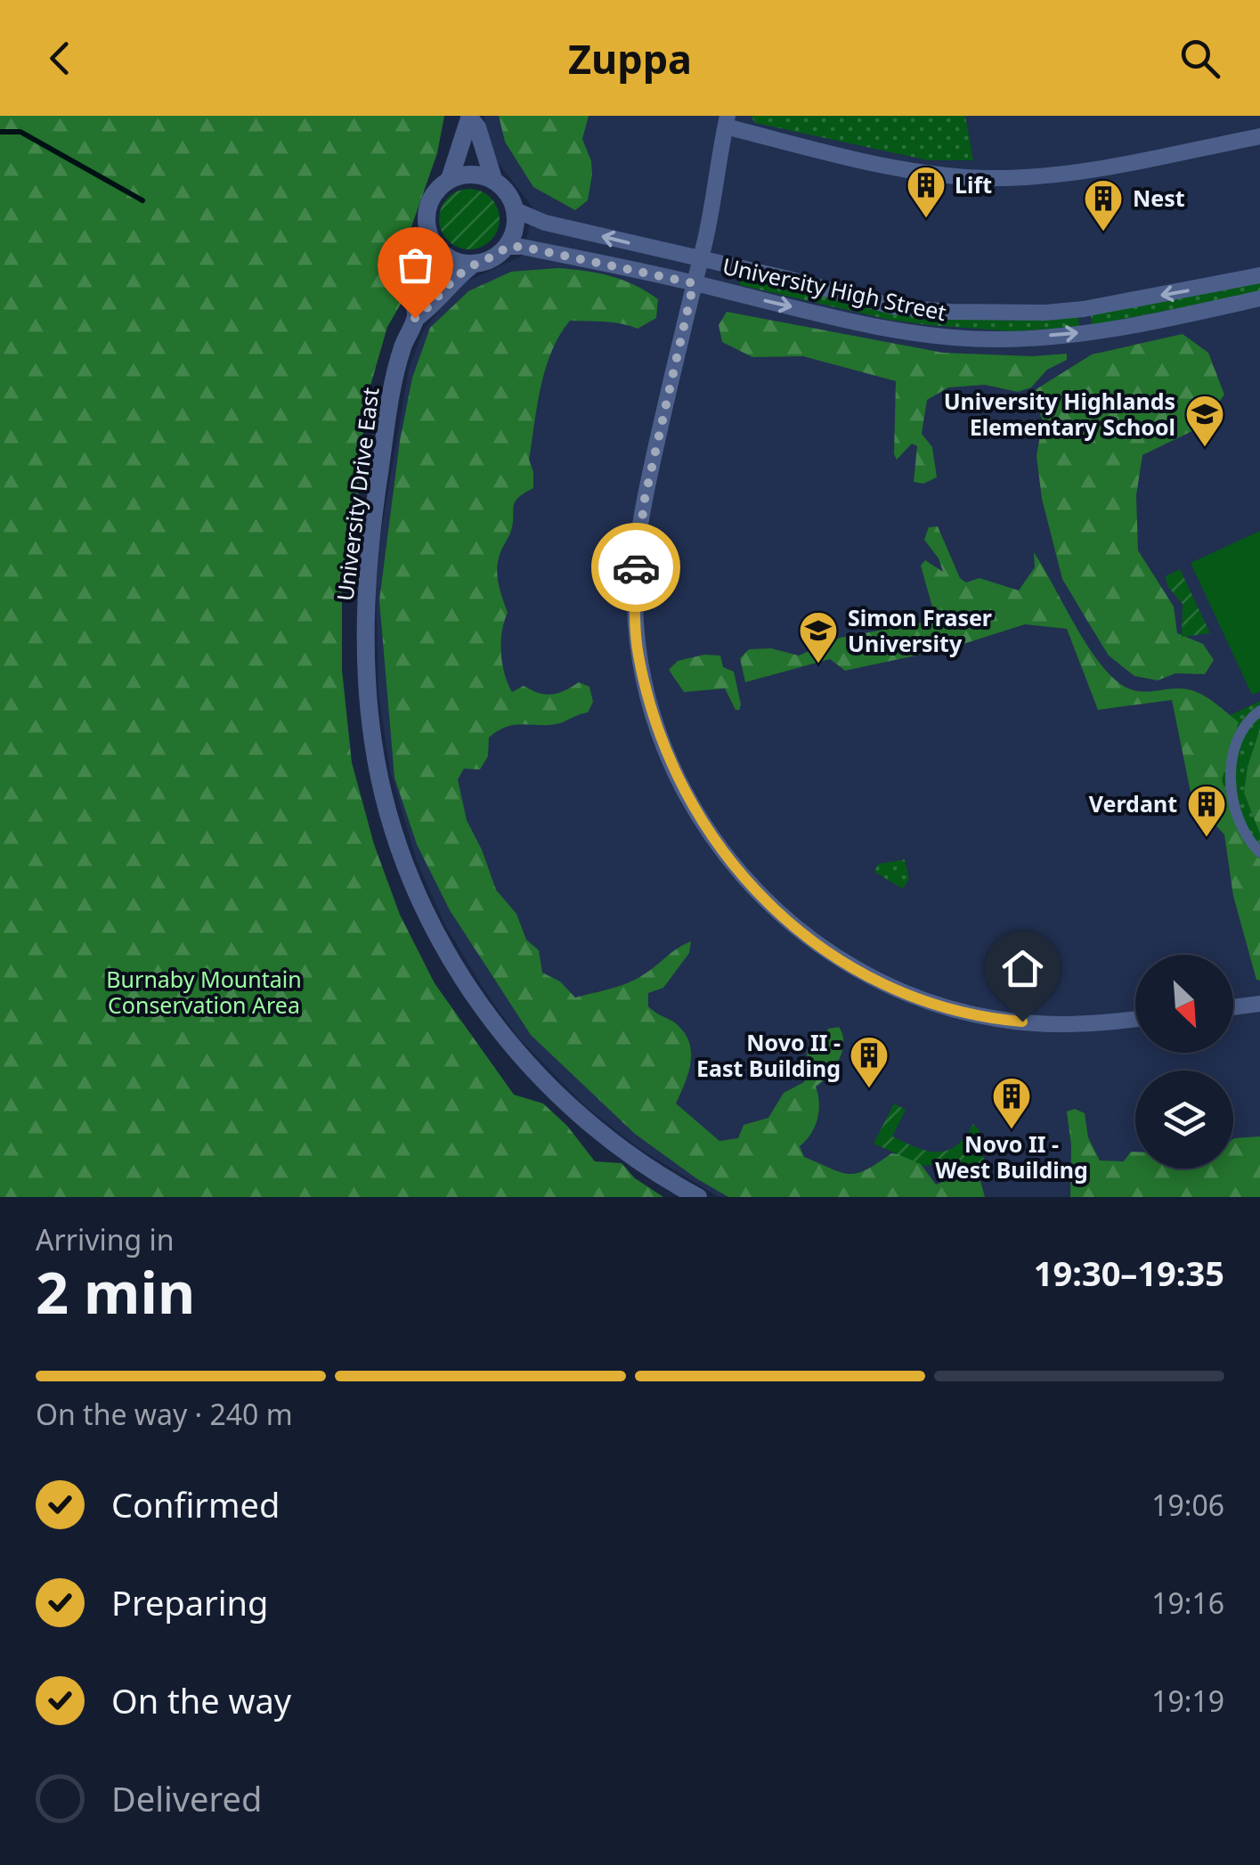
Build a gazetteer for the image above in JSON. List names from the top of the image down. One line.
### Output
{"streets":{"street":["University High Street","University Drive East"]},"crossings":[["University High Street","University Drive East"]],"parks":["Burnaby Mountain Conservation Area"],"places":{"building":["Lift","Nest","Verdant","Novo II - East Building","Novo II - West Building"],"school or university":["University Highlands Elementary School","Simon Fraser University"]},"north":"bottom right","page":{"header":"Zuppa","heading":["2 min","Arriving in","19:30–19:35"],"bar":"On the way · 240 m","list":[["Confirmed","19:06"],["Preparing","19:16"],["On the way","19:19"],"Delivered"]}}
